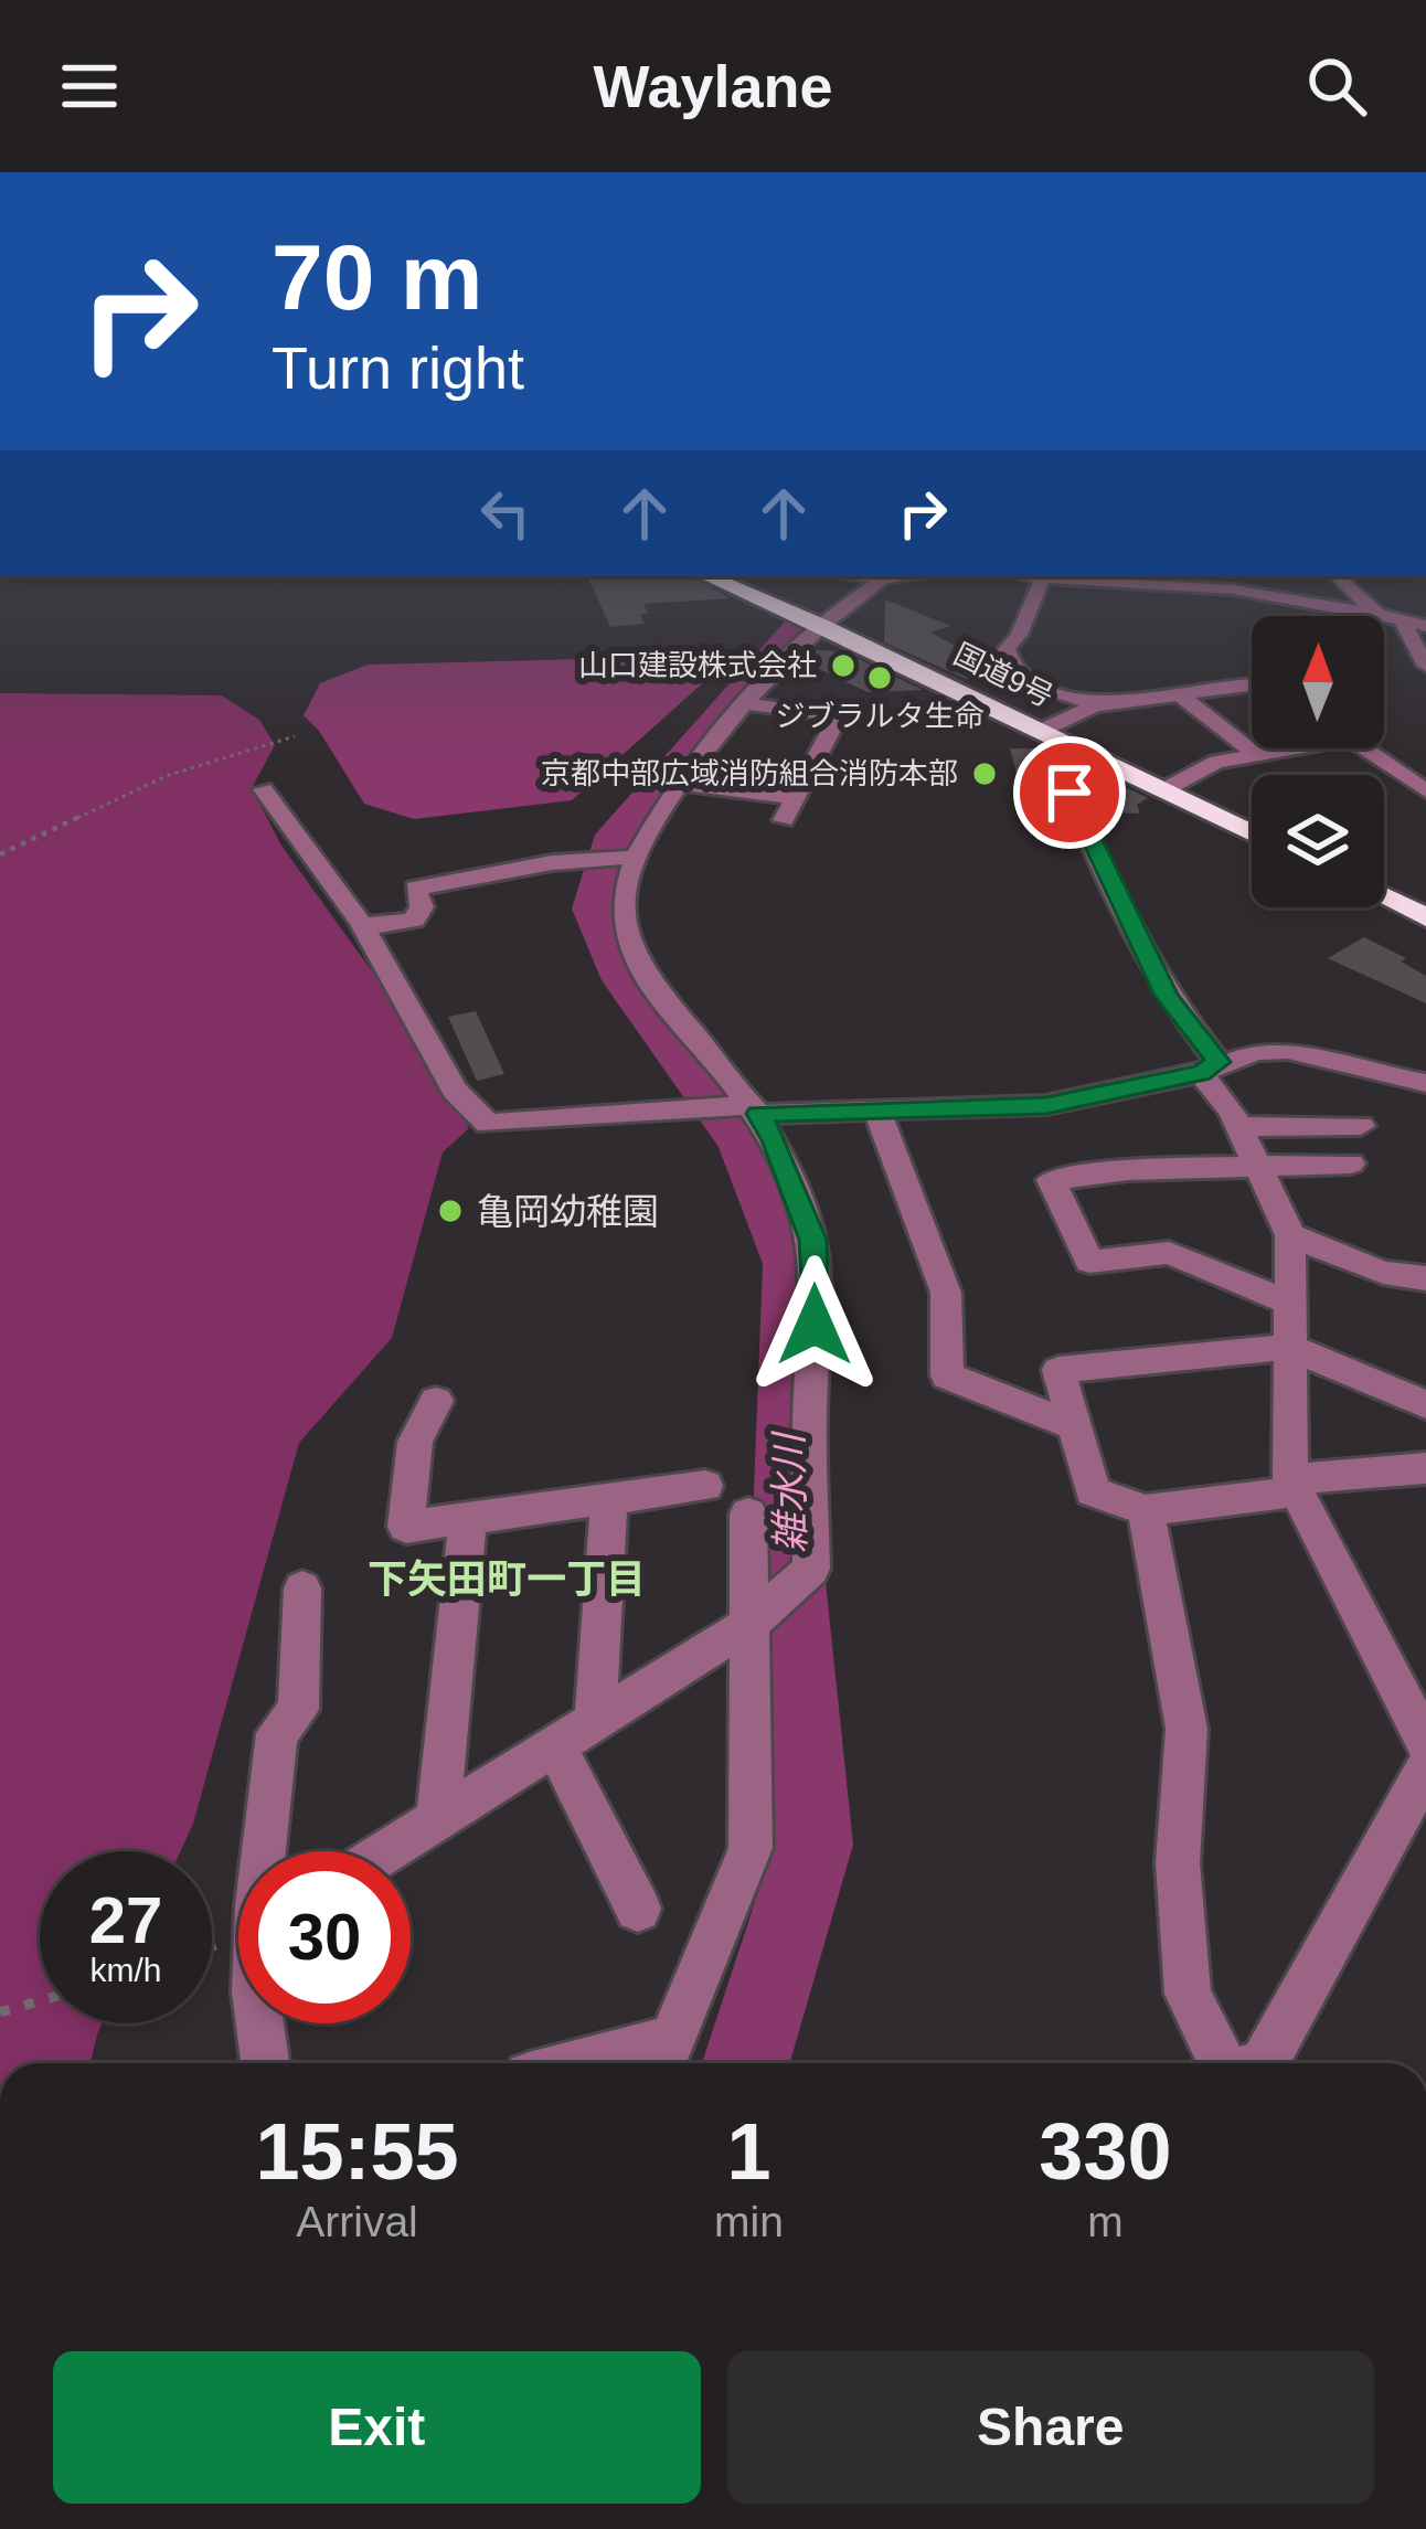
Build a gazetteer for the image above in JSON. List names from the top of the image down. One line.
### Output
{"streets":{"highway":["国道9号"]},"districts":["下矢田町一丁目"],"water":["雑水川"],"places":["山口建設株式会社","ジブラルタ生命","京都中部広域消防組合消防本部","亀岡幼稚園"],"north":"top","page":{"header":"Waylane","turn":["70 m","Turn right"],"speed":"27 km/h","limit":"30","eta":["15:55","Arrival","1","min","330","m"],"buttons":["Exit","Share"]}}
